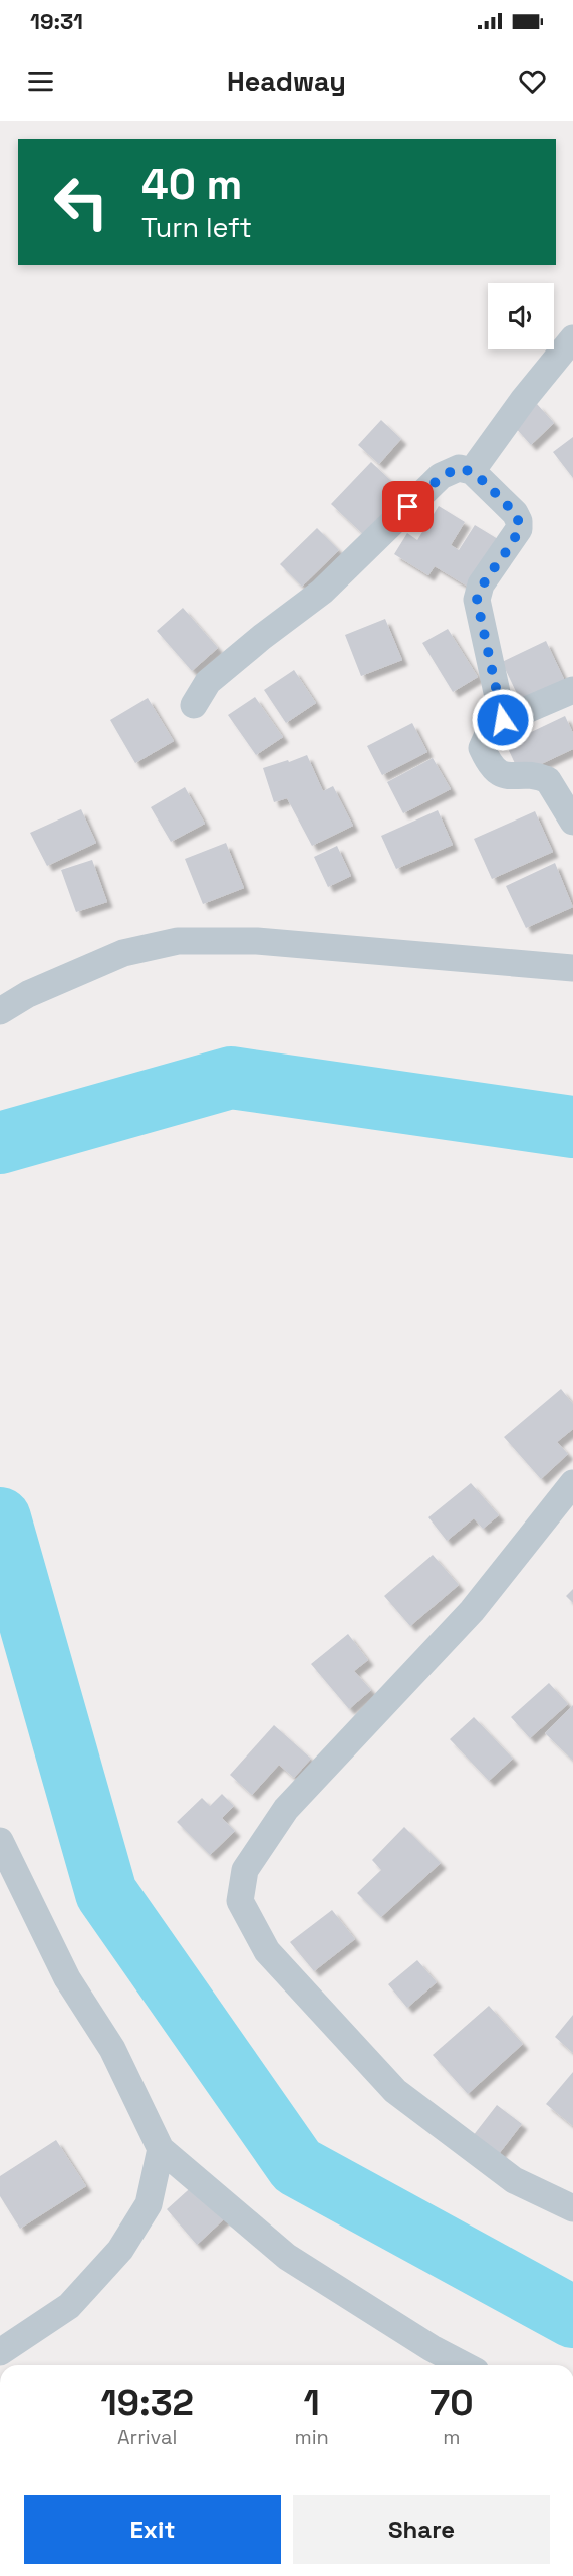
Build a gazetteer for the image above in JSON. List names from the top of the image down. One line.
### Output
{"page":{"status":"19:31","header":"Headway","turn":["40 m","Turn left"],"eta":["19:32","Arrival","1","min","70","m"],"buttons":["Exit","Share"]}}
